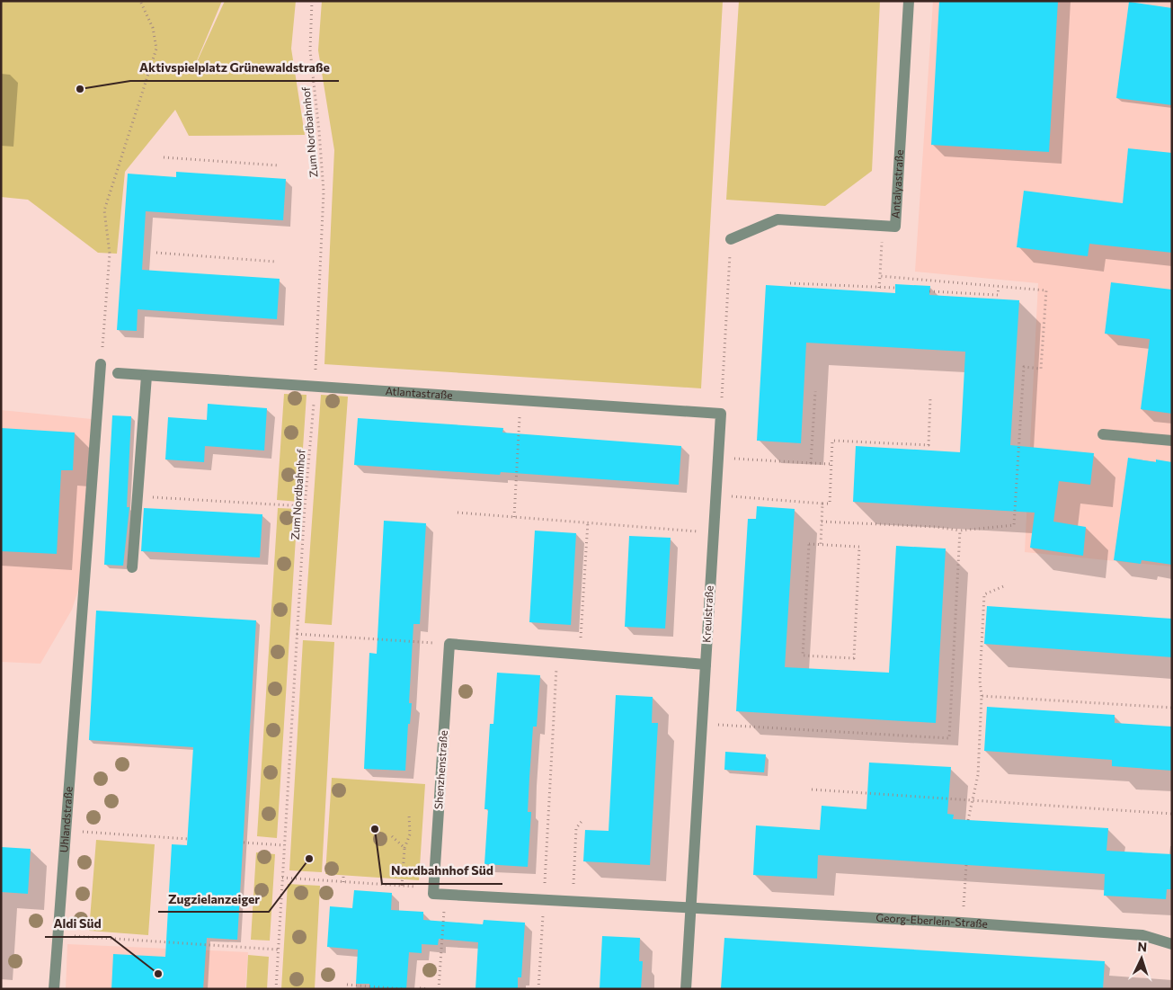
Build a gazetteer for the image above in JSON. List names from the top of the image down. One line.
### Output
{"streets":{"street":["Antalyastraße","Atlantastraße","Kreulstraße","Shenzhenstraße","Uhlandstraße","Georg-Eberlein-Straße"],"path":["Zum Nordbahnhof"]},"crossings":[["Zum Nordbahnhof","Atlantastraße"],["Atlantastraße","Kreulstraße"],["Kreulstraße","Georg-Eberlein-Straße"]],"places":["Aktivspielplatz Grünewaldstraße","Nordbahnhof Süd","Zugzielanzeiger","Aldi Süd"],"north":"top"}
